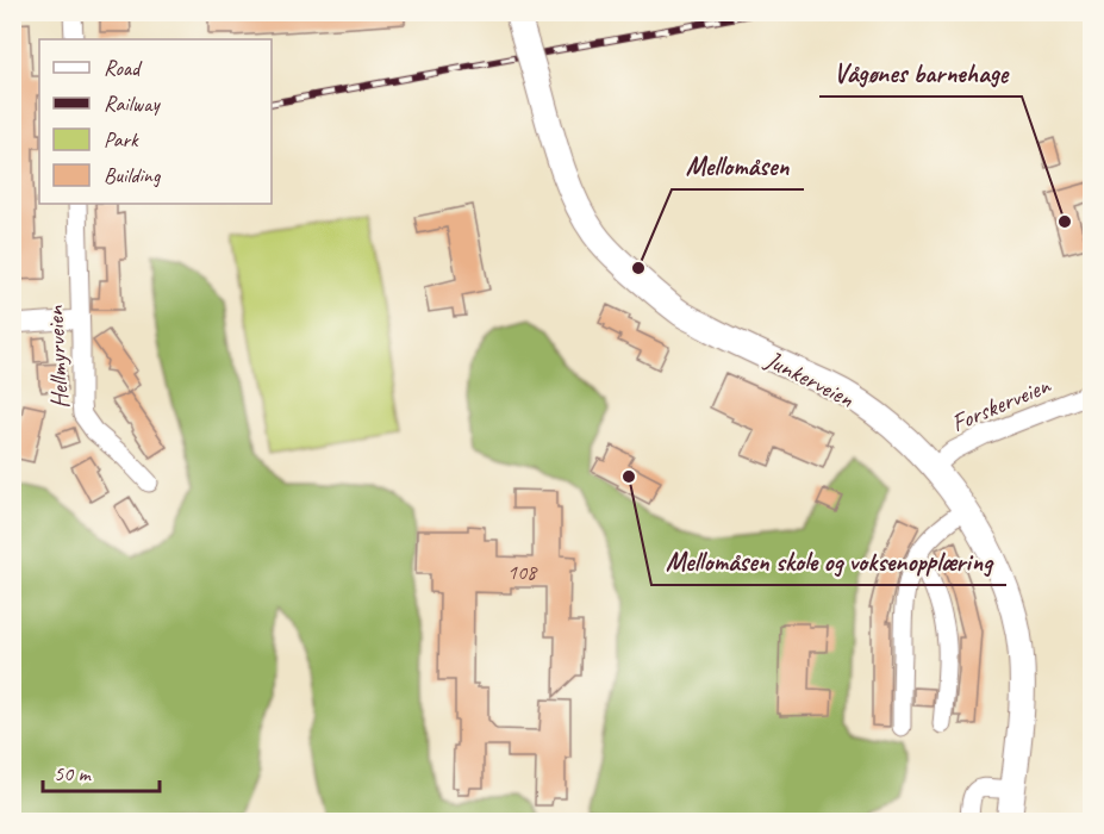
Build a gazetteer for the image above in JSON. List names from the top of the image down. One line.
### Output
{"streets":{"street":["Hellmyrveien","Junkerveien","Forskerveien"]},"crossings":[["Junkerveien","Forskerveien"]],"places":["Vågønes barnehage","Mellomåsen","Mellomåsen skole og voksenopplæring"],"house_numbers":["108"],"legend":["Road","Railway","Park","Building"],"scale_bar":"50 m"}
